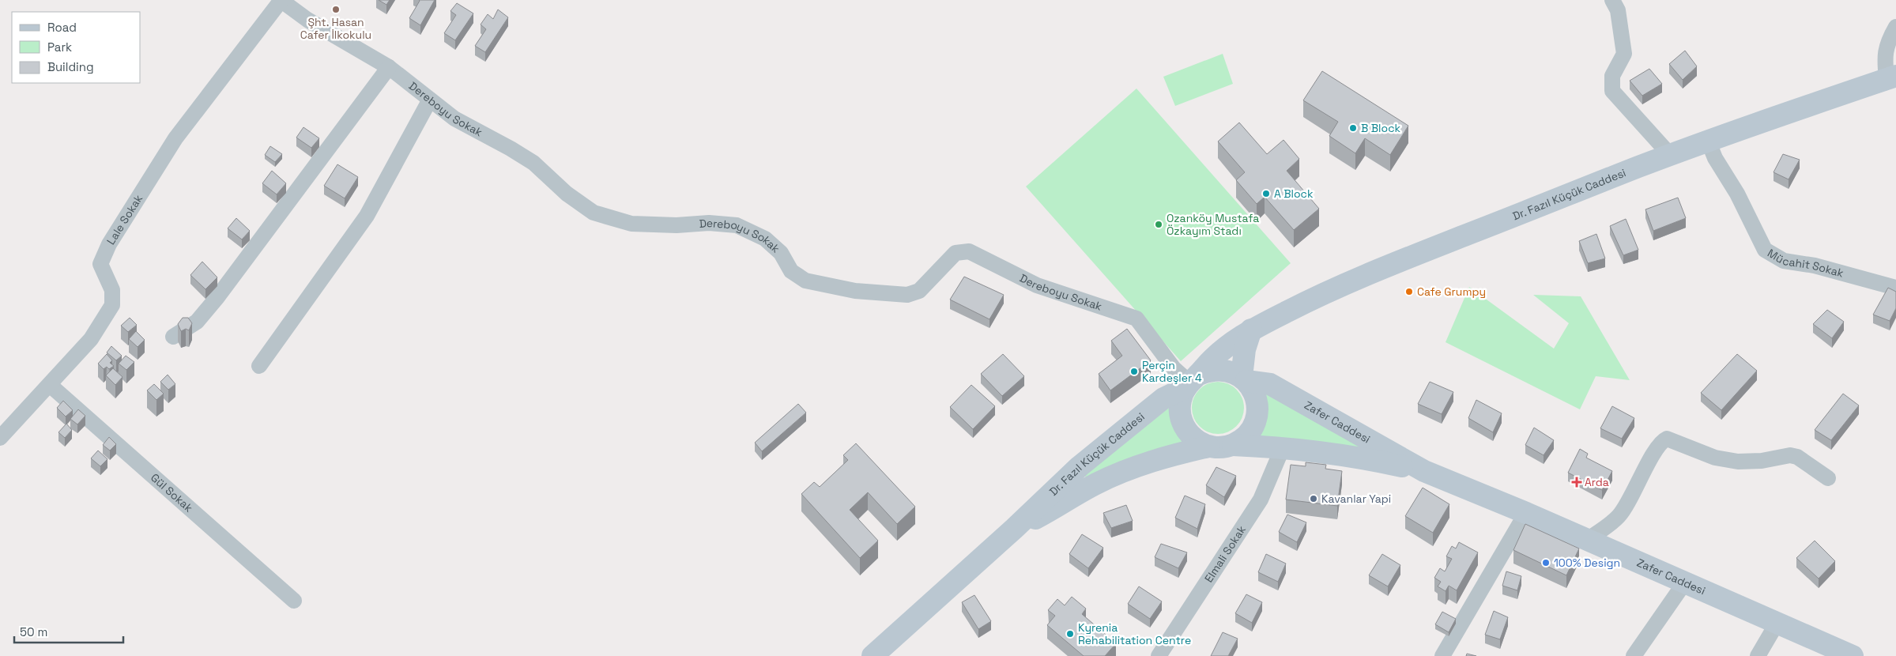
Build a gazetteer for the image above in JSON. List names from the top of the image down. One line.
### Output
{"streets":{"street":["Dereboyu Sokak","Dr. Fazıl Küçük Caddesi","Lale Sokak","Mücahit Sokak","Zafer Caddesi","Gül Sokak","Elmali Sokak"]},"crossings":[["Dereboyu Sokak","Dr. Fazıl Küçük Caddesi"],["Dereboyu Sokak","Lale Sokak"],["Dereboyu Sokak","Zafer Caddesi"],["Dr. Fazıl Küçük Caddesi","Mücahit Sokak"],["Dr. Fazıl Küçük Caddesi","Zafer Caddesi"],["Lale Sokak","Gül Sokak"],["Zafer Caddesi","Elmali Sokak"]],"places":{"other":["Şht. Hasan Cafer İlkokulu","B Block","A Block","Ozanköy Mustafa Özkayım Stadı","Cafe Grumpy","Perçin Kardeşler 4","Kavanlar Yapi","100% Design","Kyrenia Rehabilitation Centre"],"health":["Arda"]},"legend":["Road","Park","Building"],"scale_bar":"50 m"}
